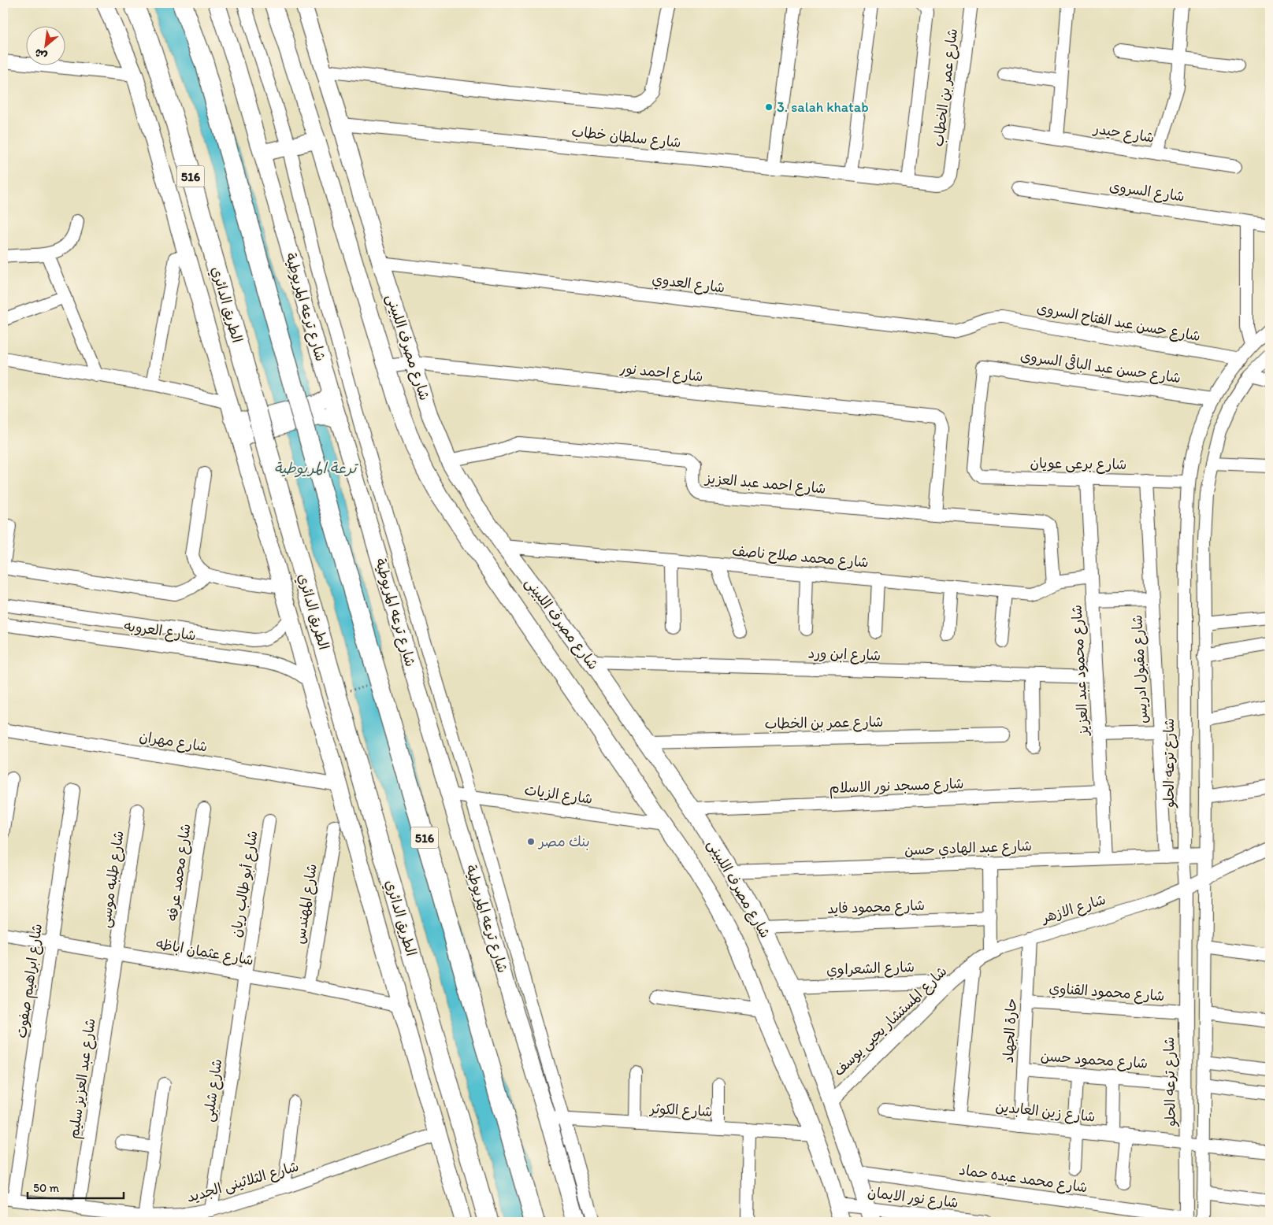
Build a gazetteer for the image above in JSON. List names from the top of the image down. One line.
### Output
{"streets":{"highway":["516","الطريق الدائري"],"main road":["شارع ترعه المريوطية","شارع مصرف اللبينى"],"street":["شارع عمر بن الخطاب","شارع حيدر","شارع سلطان خطاب","شارع السروى","شارع العدوي","شارع حسن عبد الفتاح السروى","شارع حسن عبد الباقى السروى","شارع احمد نور","شارع برعى عويان","شارع احمد عبد العزيز","شارع محمد صلاح ناصف","شارع العروبه","شارع ابن ورد","شارع مقبول ادريس","شارع محمود عبد العزيز","شارع مهران","شارع ترعه الحلو","شارع مسجد نور الاسلام","شارع الزيات","شارع عبد الهادي حسن","شارع محمد عرفه","شارع طلبه موسى","شارع أبو طالب ريان","شارع المهندس","شارع محمود فايد","شارع الازهر","شارع عثمان اباظه","شارع الشعراوي","شارع ابراهيم صفوت","شارع محمود القناوي","شارع المستشار يحيى يوسف","حارة الجهاد","شارع محمود حسن","شارع عبد العزيز سليم","شارع شلبى","شارع الكوثر","شارع زين العابدين","شارع محمد عبده حماد","شارع الثلاثينى الجديد","شارع نور الايمان"]},"crossings":[["شارع عمر بن الخطاب","شارع سلطان خطاب"],["شارع عمر بن الخطاب","شارع مصرف اللبينى"],["شارع سلطان خطاب","شارع مصرف اللبينى"],["شارع العدوي","شارع حسن عبد الفتاح السروى"],["شارع العدوي","شارع مصرف اللبينى"],["شارع ترعه المريوطية","شارع الزيات"],["شارع ترعه المريوطية","شارع الكوثر"],["شارع حسن عبد الفتاح السروى","شارع ترعه الحلو"],["شارع مصرف اللبينى","شارع احمد نور"],["شارع مصرف اللبينى","شارع احمد عبد العزيز"],["شارع مصرف اللبينى","شارع محمد صلاح ناصف"],["شارع مصرف اللبينى","شارع ابن ورد"],["شارع مصرف اللبينى","شارع مسجد نور الاسلام"],["شارع مصرف اللبينى","شارع الزيات"],["شارع مصرف اللبينى","شارع عبد الهادي حسن"],["شارع مصرف اللبينى","شارع محمود فايد"],["شارع مصرف اللبينى","شارع الشعراوي"],["شارع مصرف اللبينى","شارع المستشار يحيى يوسف"],["شارع مصرف اللبينى","شارع الكوثر"],["شارع مصرف اللبينى","شارع محمد عبده حماد"],["شارع مصرف اللبينى","شارع نور الايمان"],["شارع حسن عبد الباقى السروى","شارع برعى عويان"],["شارع حسن عبد الباقى السروى","شارع ترعه الحلو"],["شارع احمد نور","شارع احمد عبد العزيز"],["شارع برعى عويان","شارع مقبول ادريس"],["شارع برعى عويان","شارع محمود عبد العزيز"],["شارع برعى عويان","شارع ترعه الحلو"],["شارع احمد عبد العزيز","شارع محمد صلاح ناصف"],["شارع محمد صلاح ناصف","شارع محمود عبد العزيز"],["شارع ابن ورد","شارع محمود عبد العزيز"],["شارع مقبول ادريس","شارع عبد الهادي حسن"],["شارع محمود عبد العزيز","شارع مسجد نور الاسلام"],["شارع محمود عبد العزيز","شارع عبد الهادي حسن"],["شارع ترعه الحلو","شارع عبد الهادي حسن"],["شارع ترعه الحلو","شارع الازهر"],["شارع ترعه الحلو","شارع محمود القناوي"],["شارع ترعه الحلو","شارع محمود حسن"],["شارع ترعه الحلو","شارع زين العابدين"],["شارع ترعه الحلو","شارع محمد عبده حماد"],["شارع محمد عرفه","شارع عثمان اباظه"],["شارع طلبه موسى","شارع عثمان اباظه"],["شارع طلبه موسى","شارع عبد العزيز سليم"],["شارع أبو طالب ريان","شارع عثمان اباظه"],["شارع أبو طالب ريان","شارع شلبى"],["شارع المهندس","شارع عثمان اباظه"],["شارع الازهر","شارع المستشار يحيى يوسف"],["شارع الازهر","حارة الجهاد"],["شارع عثمان اباظه","شارع ابراهيم صفوت"],["شارع عثمان اباظه","شارع عبد العزيز سليم"],["شارع عثمان اباظه","شارع شلبى"],["شارع الشعراوي","شارع المستشار يحيى يوسف"],["شارع ابراهيم صفوت","شارع الثلاثينى الجديد"],["شارع محمود القناوي","حارة الجهاد"],["حارة الجهاد","شارع محمود حسن"],["حارة الجهاد","شارع زين العابدين"],["شارع عبد العزيز سليم","شارع الثلاثينى الجديد"],["شارع شلبى","شارع الثلاثينى الجديد"]],"water":["ترعة المريوطية"],"places":["3. salah khatab","بنك مصر"],"scale_bar":"50 m","north":"bottom left"}
